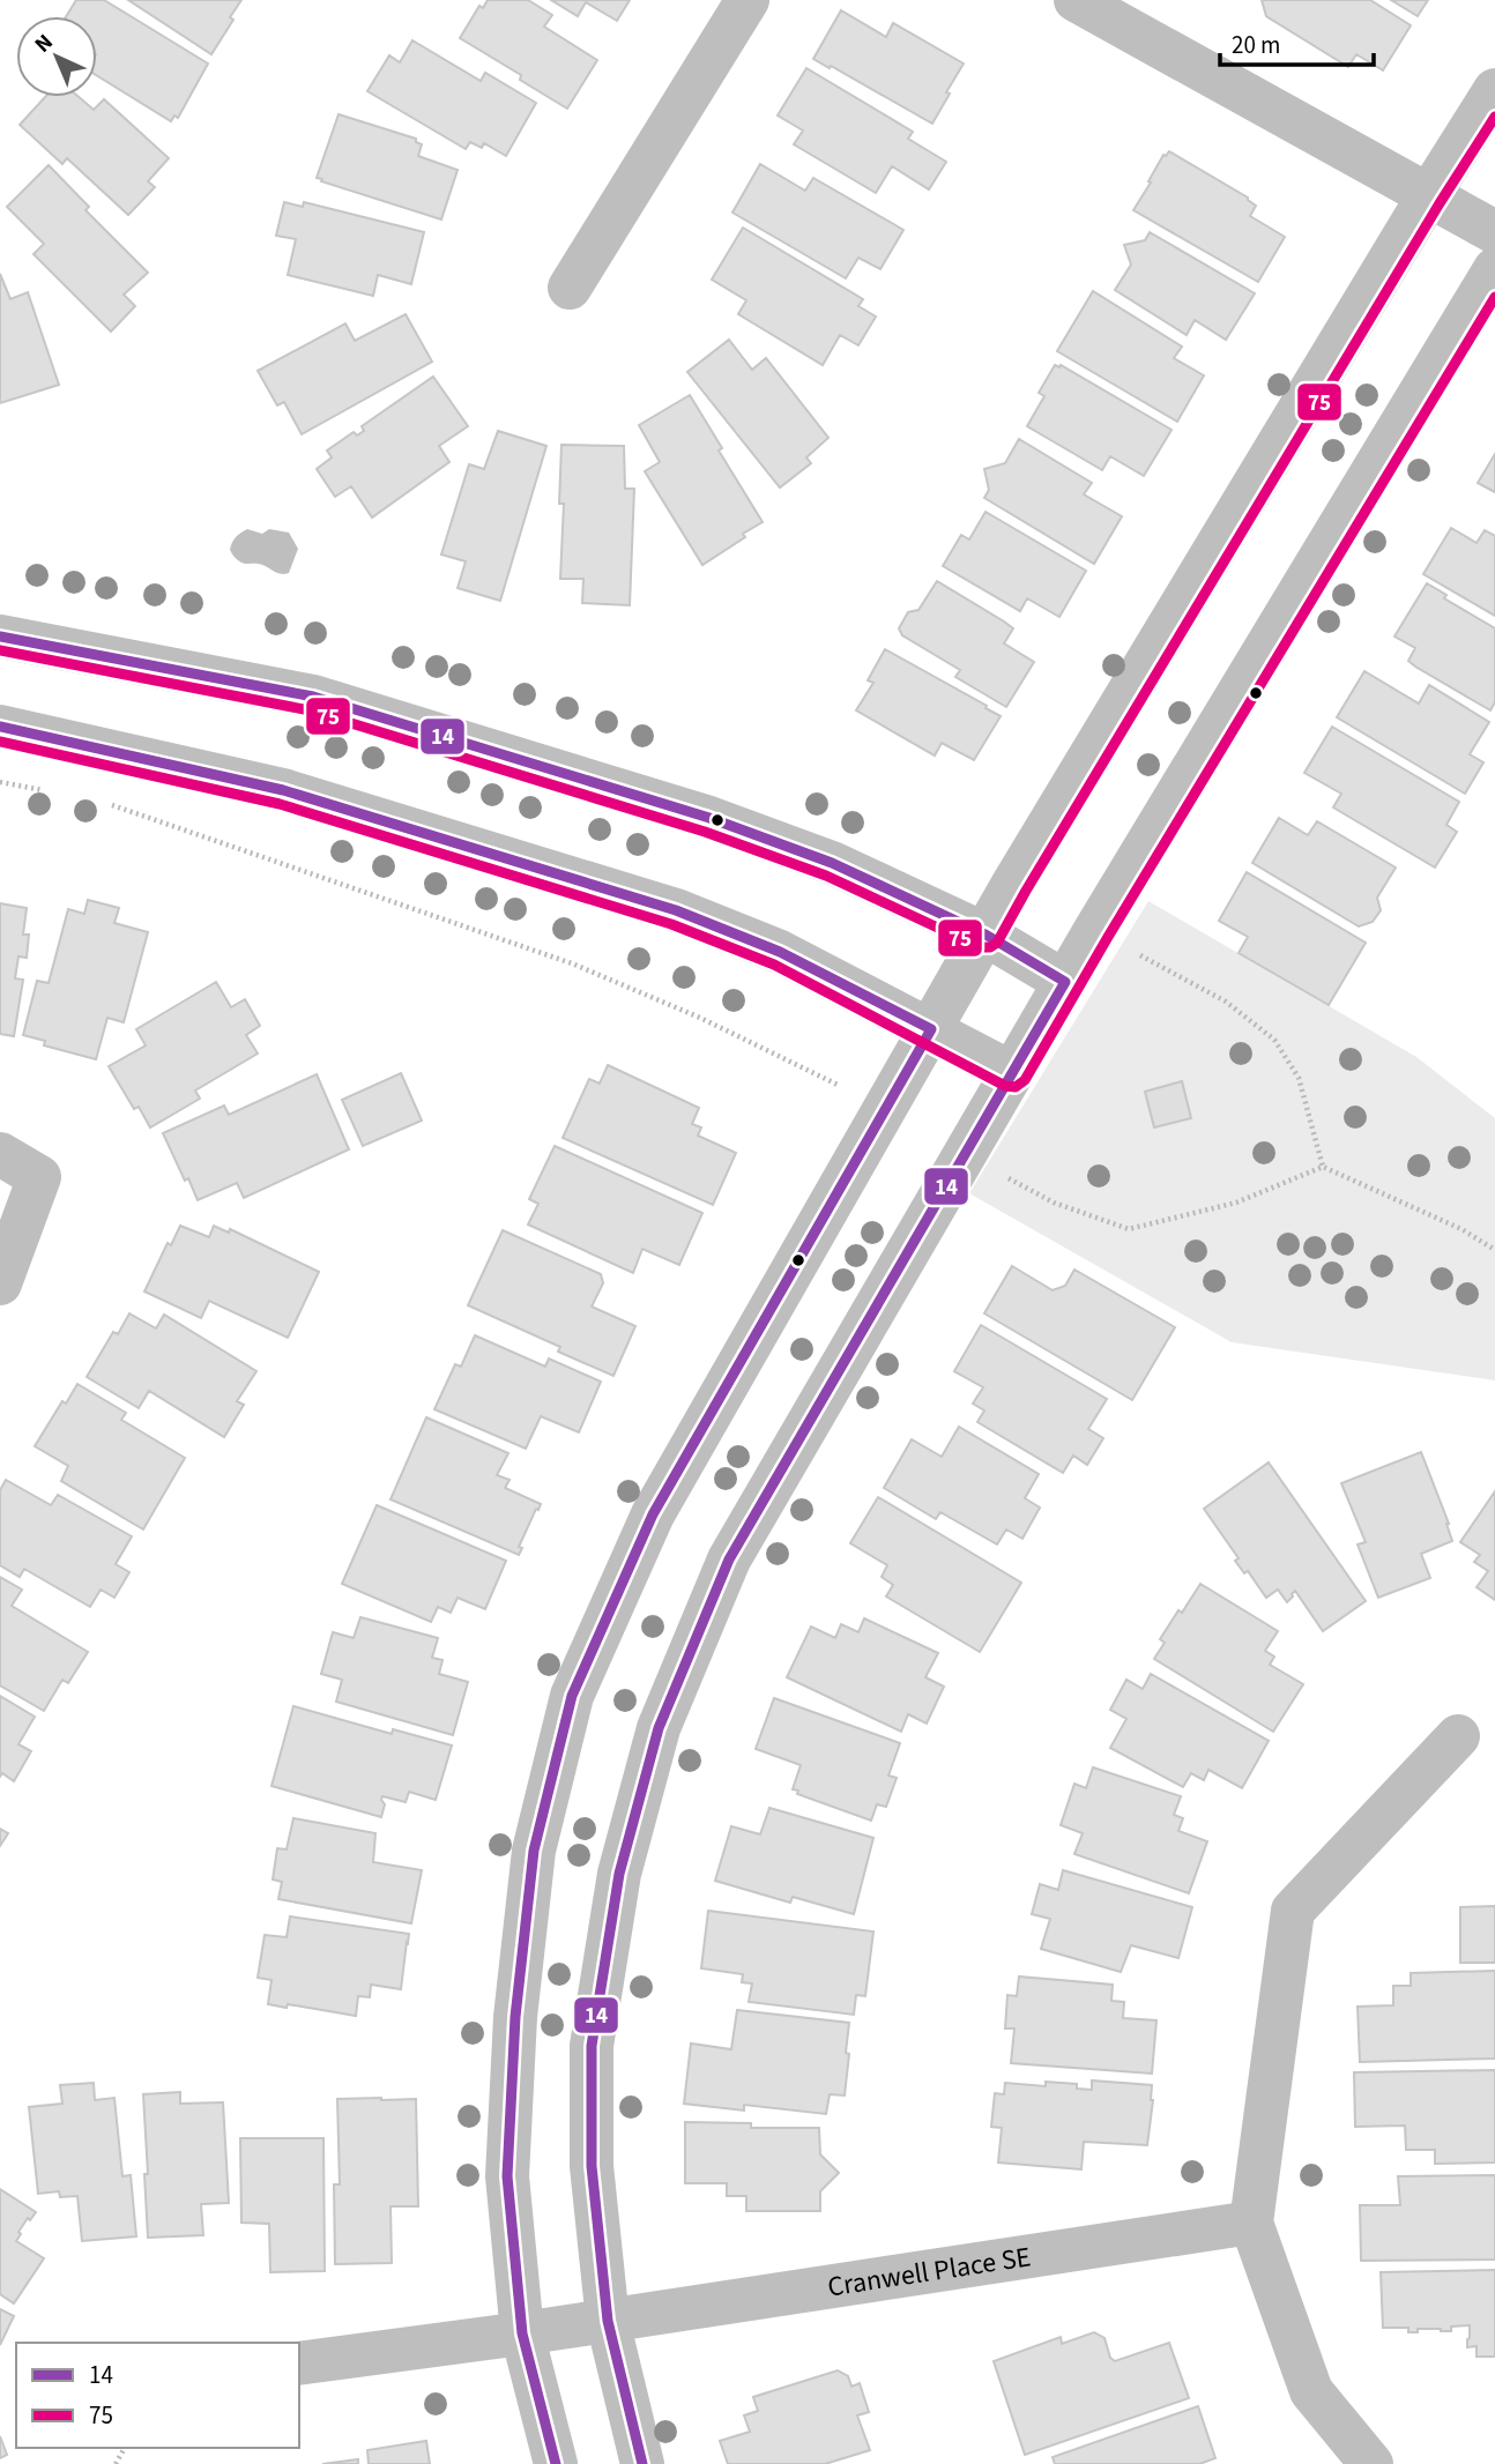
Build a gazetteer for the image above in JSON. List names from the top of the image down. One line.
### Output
{"streets":{"street":["Cranwell Place SE"]},"lines":["transit line 75","transit line 14"],"legend":["14","75"],"scale_bar":"20 m","north":"top left"}
